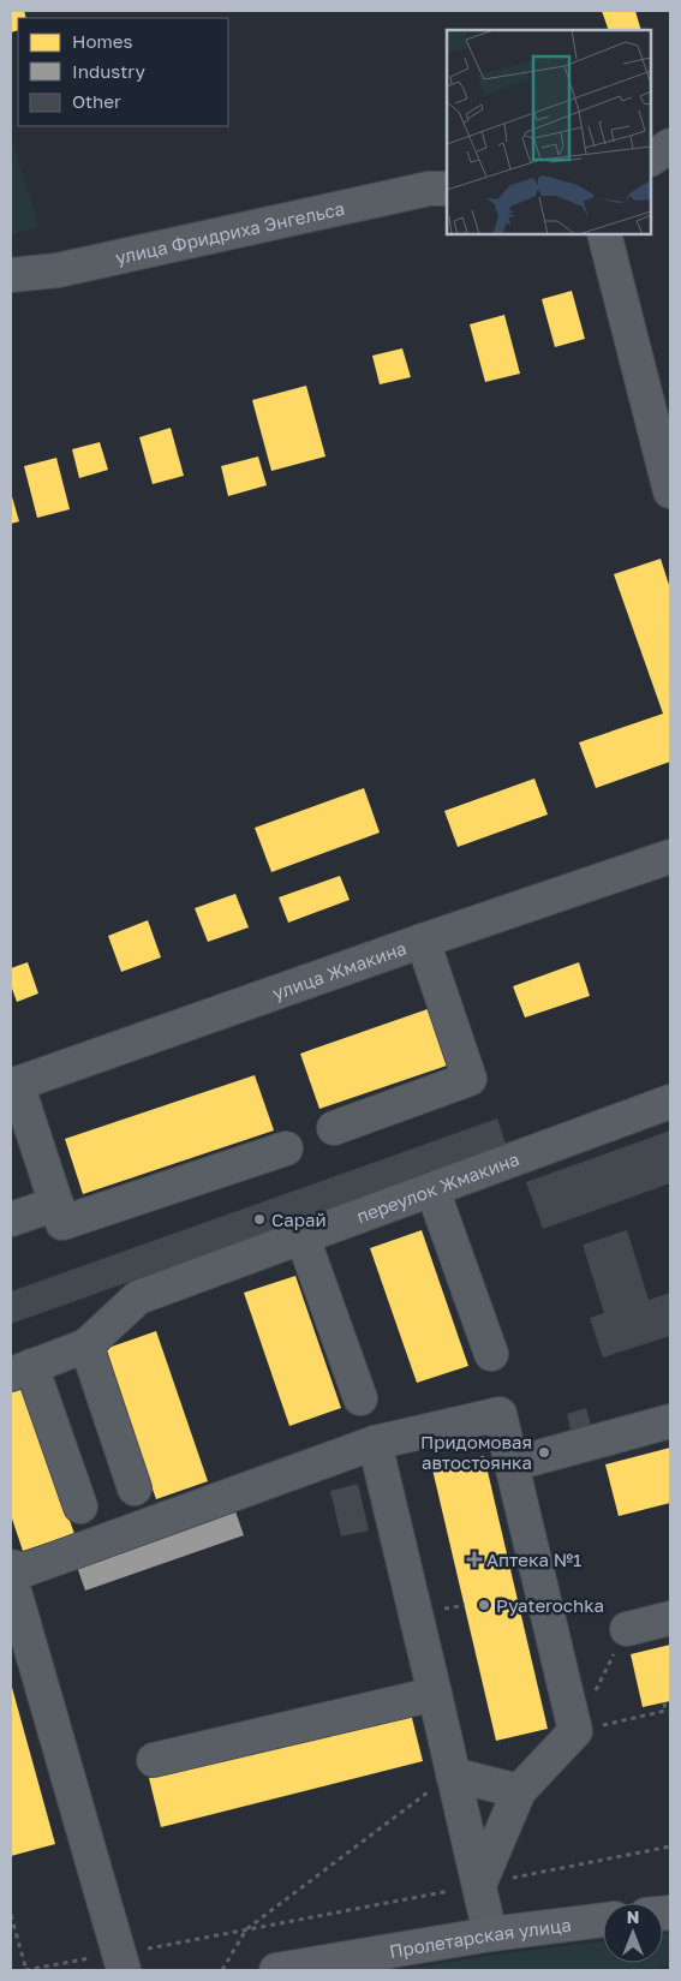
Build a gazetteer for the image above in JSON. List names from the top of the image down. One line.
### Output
{"streets":{"main road":["Пролетарская улица"],"street":["улица Фридриха Энгельса","улица Жмакина","переулок Жмакина"]},"places":{"other":["Сарай","Придомовая автостоянка","Pyaterochka"],"health":["Аптека №1"]},"legend":["Homes","Industry","Other"],"north":"top"}
